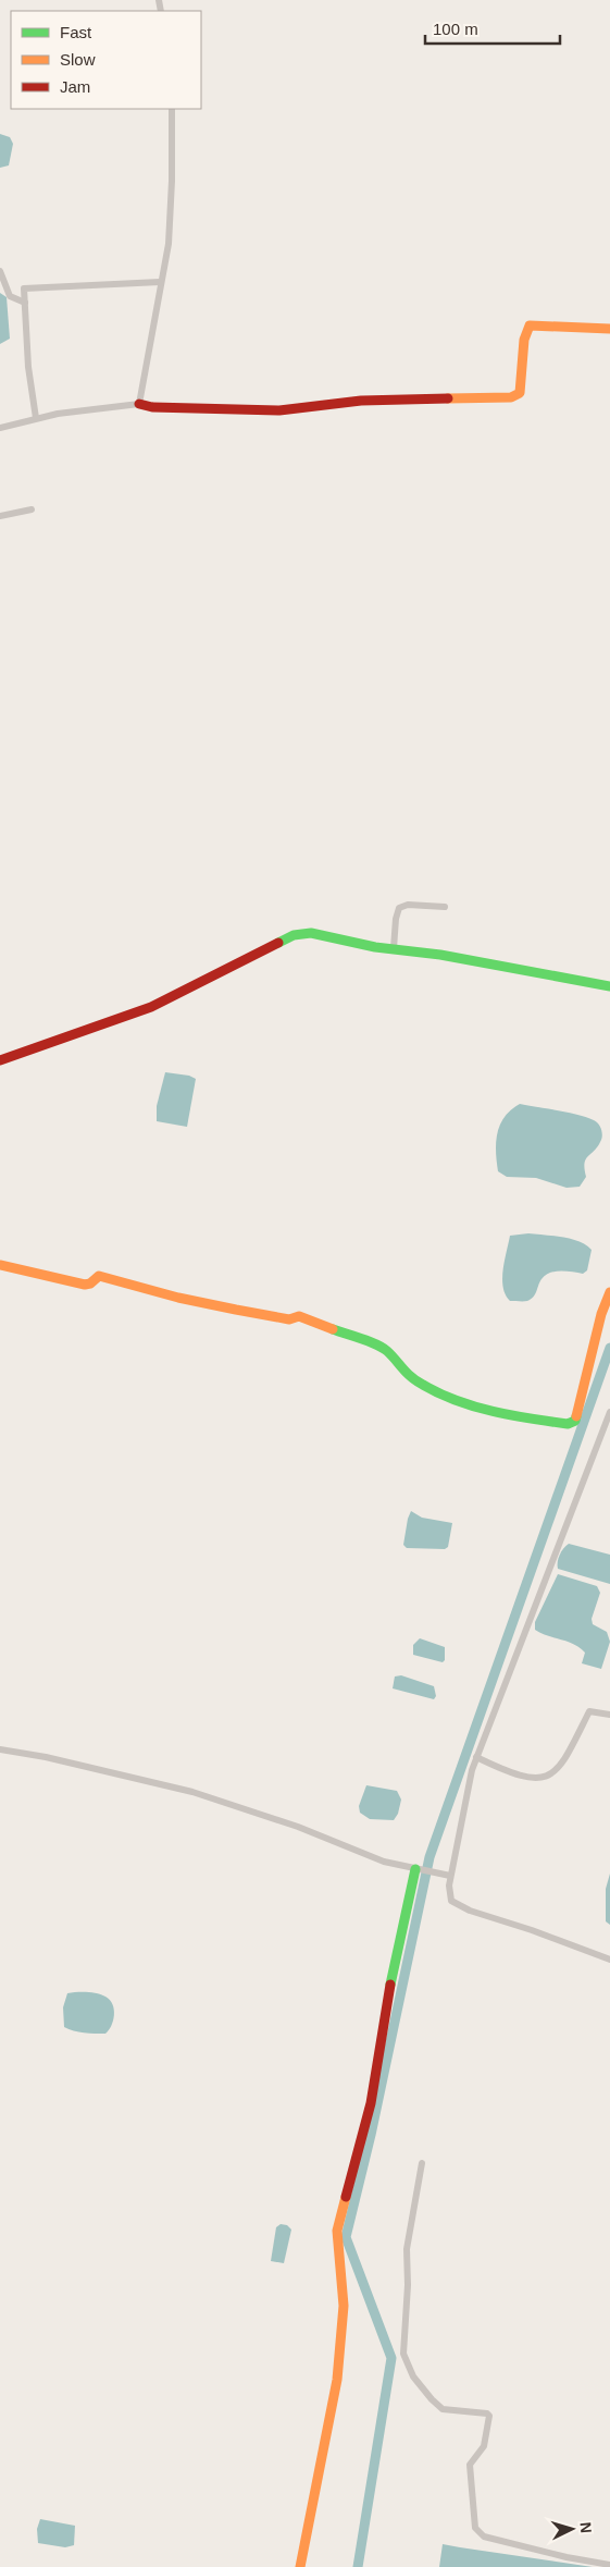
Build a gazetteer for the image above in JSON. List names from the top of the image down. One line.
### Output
{"legend":["Fast","Slow","Jam"],"scale_bar":"100 m","north":"right"}
